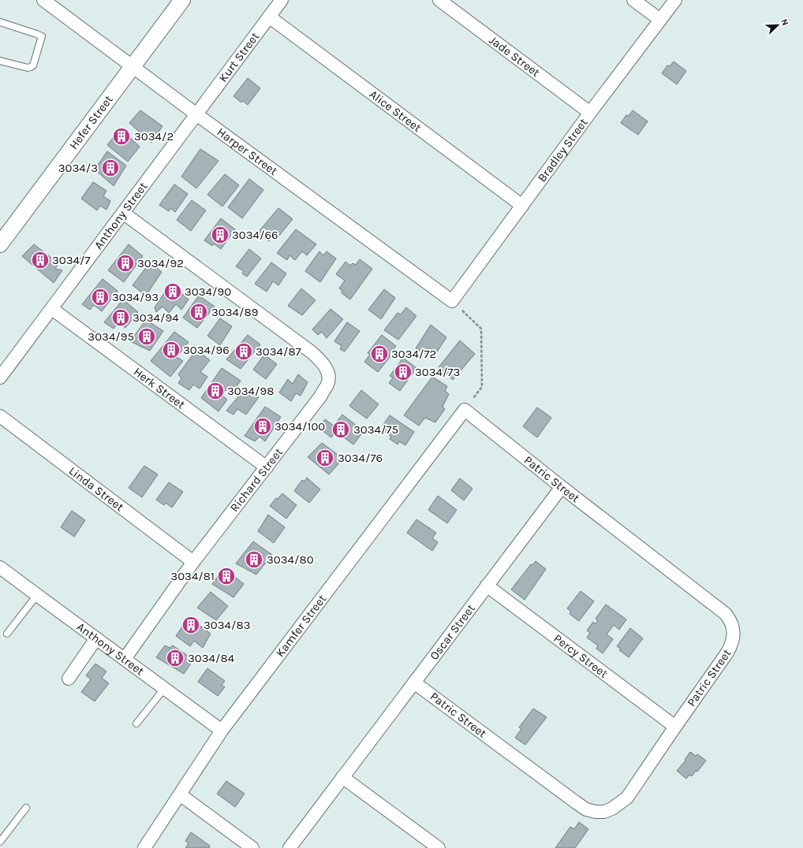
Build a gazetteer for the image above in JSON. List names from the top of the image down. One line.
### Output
{"streets":{"street":["Jade Street","Kurt Street","Alice Street","Hefer Street","Bradley Street","Harper Street","Anthony Street","Herk Street","Patric Street","Richard Street","Linda Street","Kamfer Street","Oscar Street","Percy Street"]},"crossings":[["Jade Street","Bradley Street"],["Kurt Street","Alice Street"],["Kurt Street","Harper Street"],["Kurt Street","Anthony Street"],["Alice Street","Bradley Street"],["Hefer Street","Harper Street"],["Bradley Street","Harper Street"],["Harper Street","Anthony Street"],["Anthony Street","Herk Street"],["Anthony Street","Richard Street"],["Anthony Street","Kamfer Street"],["Herk Street","Richard Street"],["Patric Street","Kamfer Street"],["Patric Street","Oscar Street"],["Patric Street","Percy Street"],["Richard Street","Linda Street"],["Oscar Street","Percy Street"]],"places":{"building":["3034/2","3034/3","3034/66","3034/7","3034/92","3034/90","3034/93","3034/89","3034/94","3034/95","3034/96","3034/87","3034/72","3034/73","3034/98","3034/100","3034/75","3034/76","3034/80","3034/81","3034/83","3034/84"]},"north":"top right"}
